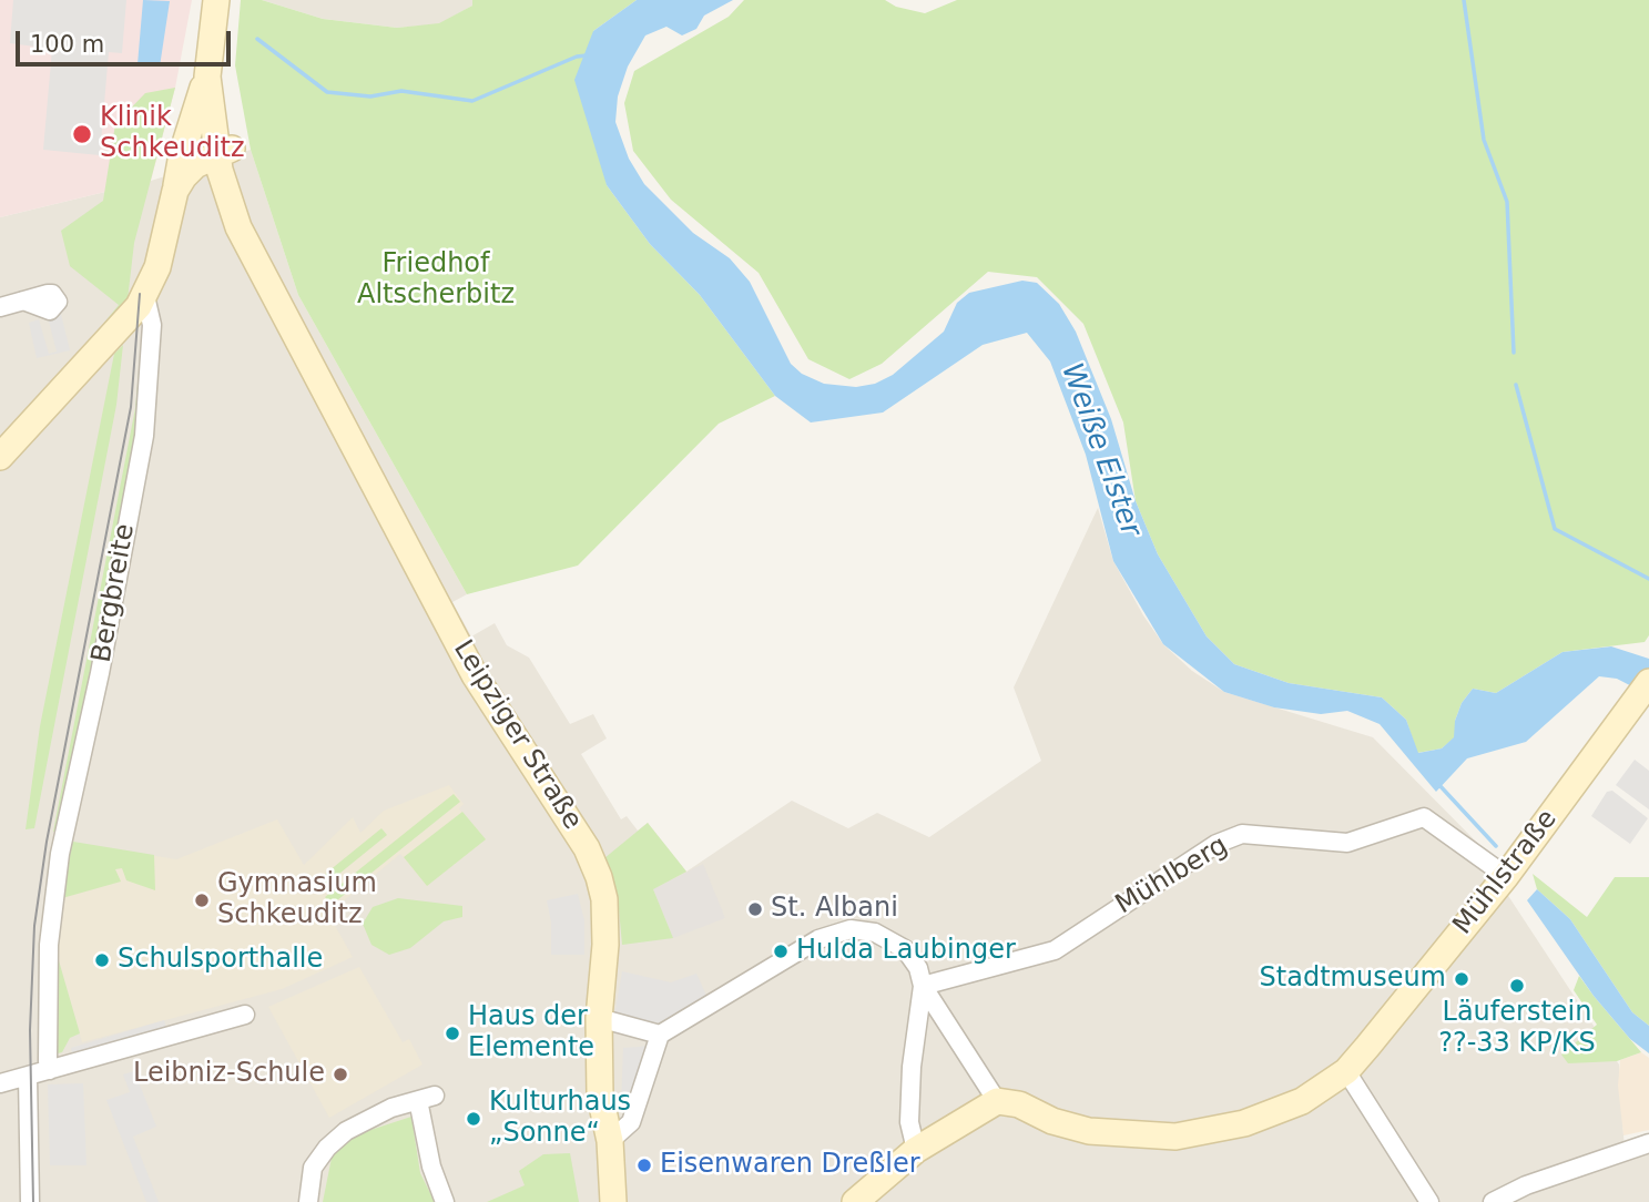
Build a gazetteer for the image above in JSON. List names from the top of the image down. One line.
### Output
{"streets":{"street":["Bergbreite","Leipziger Straße","Mühlstraße","Mühlberg"]},"crossings":[["Mühlstraße","Mühlberg"]],"water":["Weiße Elster"],"parks":["Friedhof Altscherbitz"],"places":["Klinik Schkeuditz","Gymnasium Schkeuditz","St. Albani","Hulda Laubinger","Schulsporthalle","Stadtmuseum","Läuferstein ??-33 KP/KS","Haus der Elemente","Leibniz-Schule","Kulturhaus „Sonne“","Eisenwaren Dreßler"],"scale_bar":"100 m"}
